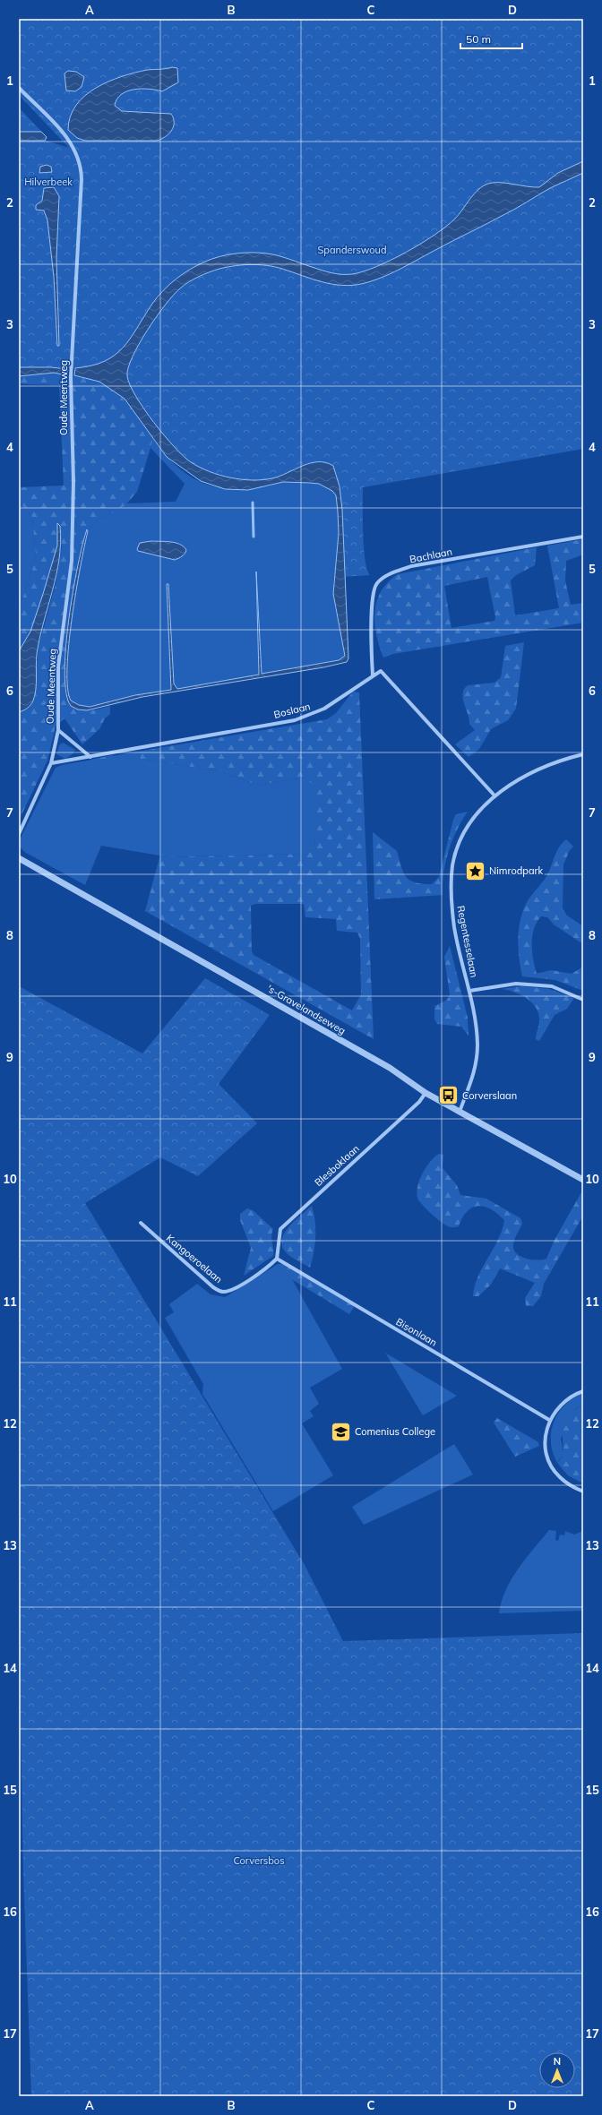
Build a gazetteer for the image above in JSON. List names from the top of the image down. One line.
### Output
{"streets":{"street":["Oude Meentweg","Bachlaan","Boslaan","Regentesselaan","'s-Gravelandseweg","Blesboklaan","Kangoeroelaan","Bisonlaan"]},"crossings":[["Oude Meentweg","Boslaan"],["Bachlaan","Boslaan"],["Regentesselaan","'s-Gravelandseweg"],["'s-Gravelandseweg","Blesboklaan"],["Blesboklaan","Kangoeroelaan"],["Blesboklaan","Bisonlaan"],["Kangoeroelaan","Bisonlaan"]],"parks":["Hilverbeek","Spanderswoud","Corversbos"],"places":{"place":["Nimrodpark"],"bus stop":["Corverslaan"],"school or university":["Comenius College"]},"scale_bar":"50 m","north":"top","grid":{"columns":["A","B","C","D"],"rows":["1","2","3","4","5","6","7","8","9","10","11","12","13","14","15","16","17"]}}
